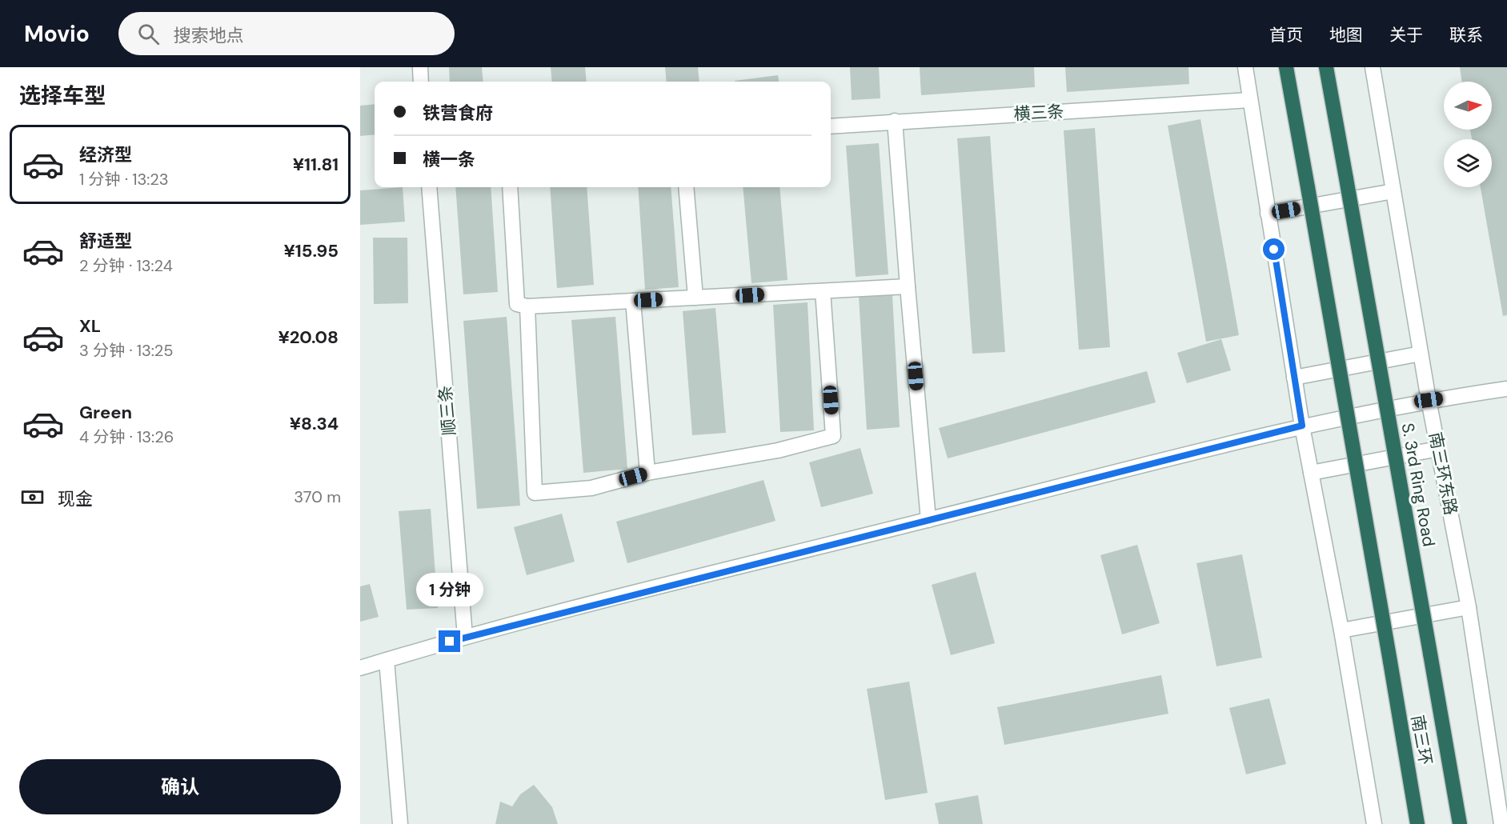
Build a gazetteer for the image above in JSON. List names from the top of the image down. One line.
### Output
{"streets":{"highway":["S. 3rd Ring Road","南三环"],"street":["横三条","顺三条","南三环东路"]},"north":"right","page":{"header":"Movio","search":"搜索地点","nav":["首页","地图","关于","联系"],"heading":"选择车型","banner":["铁营食府","横一条"],"list":[{"name":"经济型","note":"1 分钟 · 13:23","value":"¥11.81"},{"name":"舒适型","note":"2 分钟 · 13:24","value":"¥15.95"},{"name":"XL","note":"3 分钟 · 13:25","value":"¥20.08"},{"name":"Green","note":"4 分钟 · 13:26","value":"¥8.34"}],"pay":["现金","370 m"],"bubble":"1 分钟","buttons":"确认"}}
